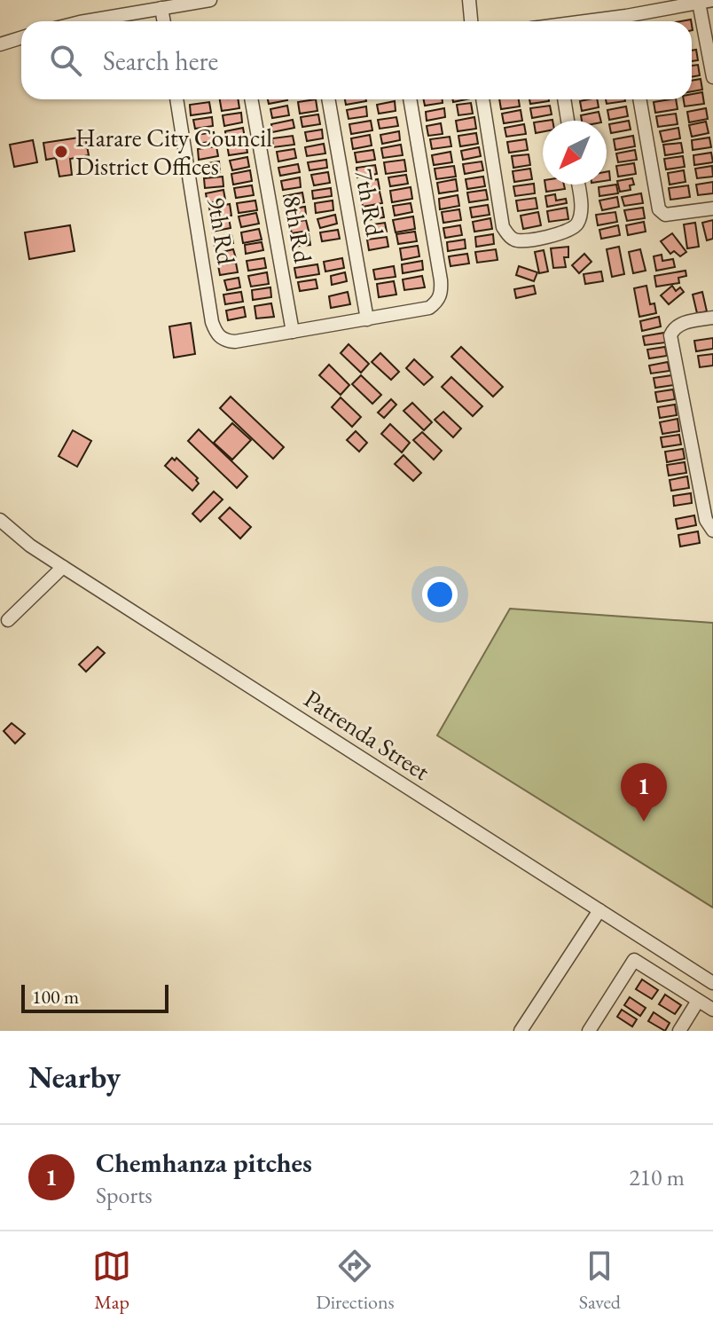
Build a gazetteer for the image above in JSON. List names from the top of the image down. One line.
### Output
{"streets":{"street":["7th Rd","8th Rd","9th Rd","Patrenda Street"]},"crossings":[["8th Rd","9th Rd"]],"places":["Harare City Council District Offices"],"scale_bar":"100 m","north":"bottom left","page":{"search":"Search here","pins":"1","scale":"100 m","heading":"Nearby","list":[{"mark":"1","name":"Chemhanza pitches","note":"Sports","value":"210 m"}],"nav":["Map","Directions","Saved"]}}
